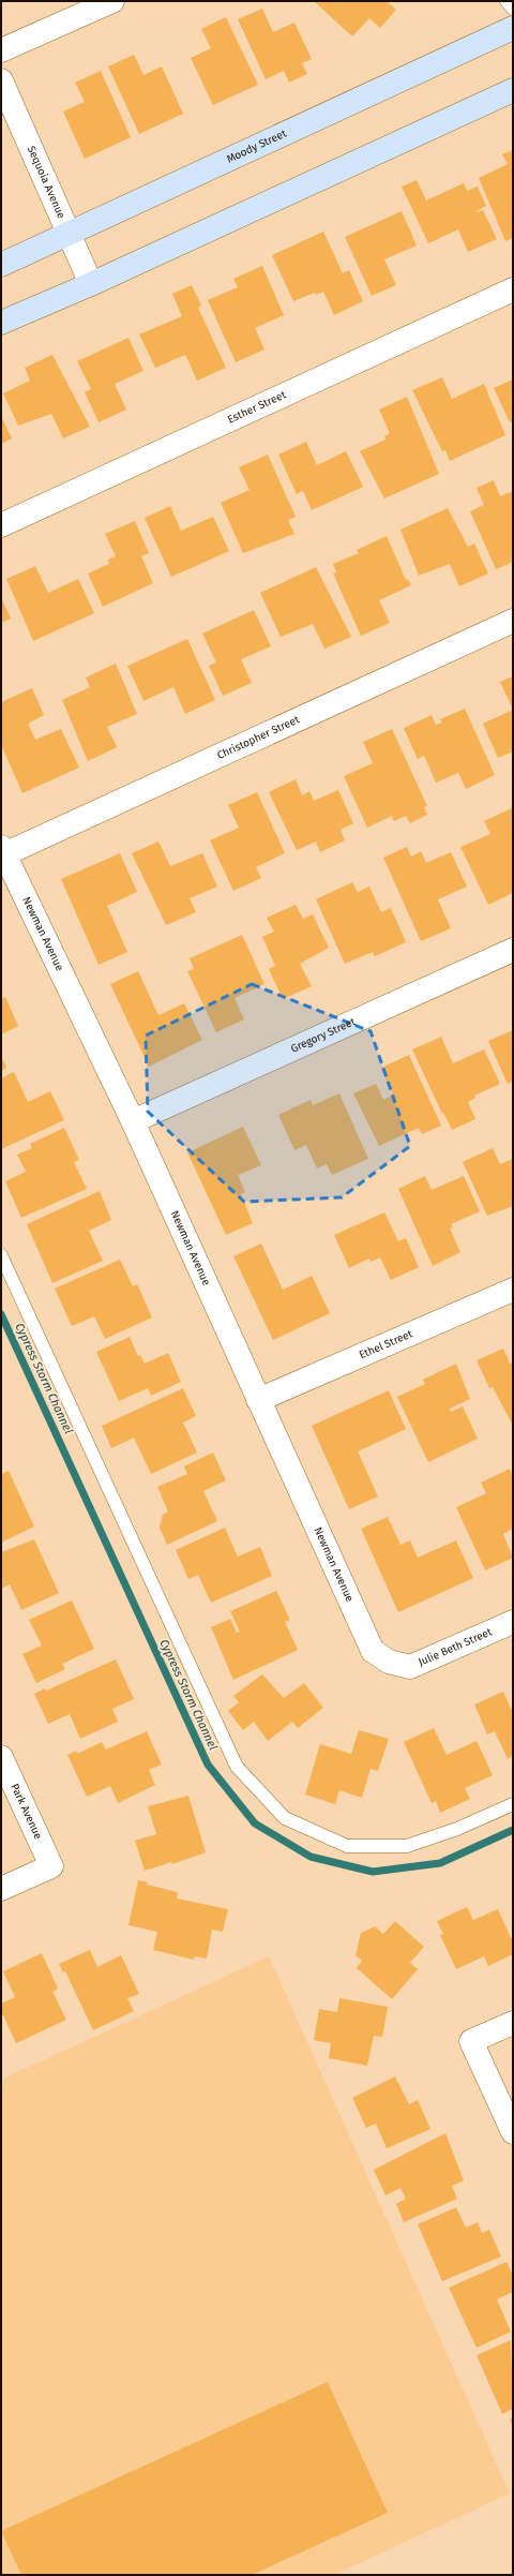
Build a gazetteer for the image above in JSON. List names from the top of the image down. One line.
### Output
{"streets":{"main road":["Moody Street"],"street":["Sequoia Avenue","Esther Street","Christopher Street","Newman Avenue","Gregory Street","Ethel Street","Julie Beth Street","Park Avenue"]},"crossings":[["Moody Street","Sequoia Avenue"],["Christopher Street","Newman Avenue"],["Newman Avenue","Gregory Street"],["Newman Avenue","Ethel Street"],["Newman Avenue","Julie Beth Street"]],"water":["Cypress Storm Channel"]}
